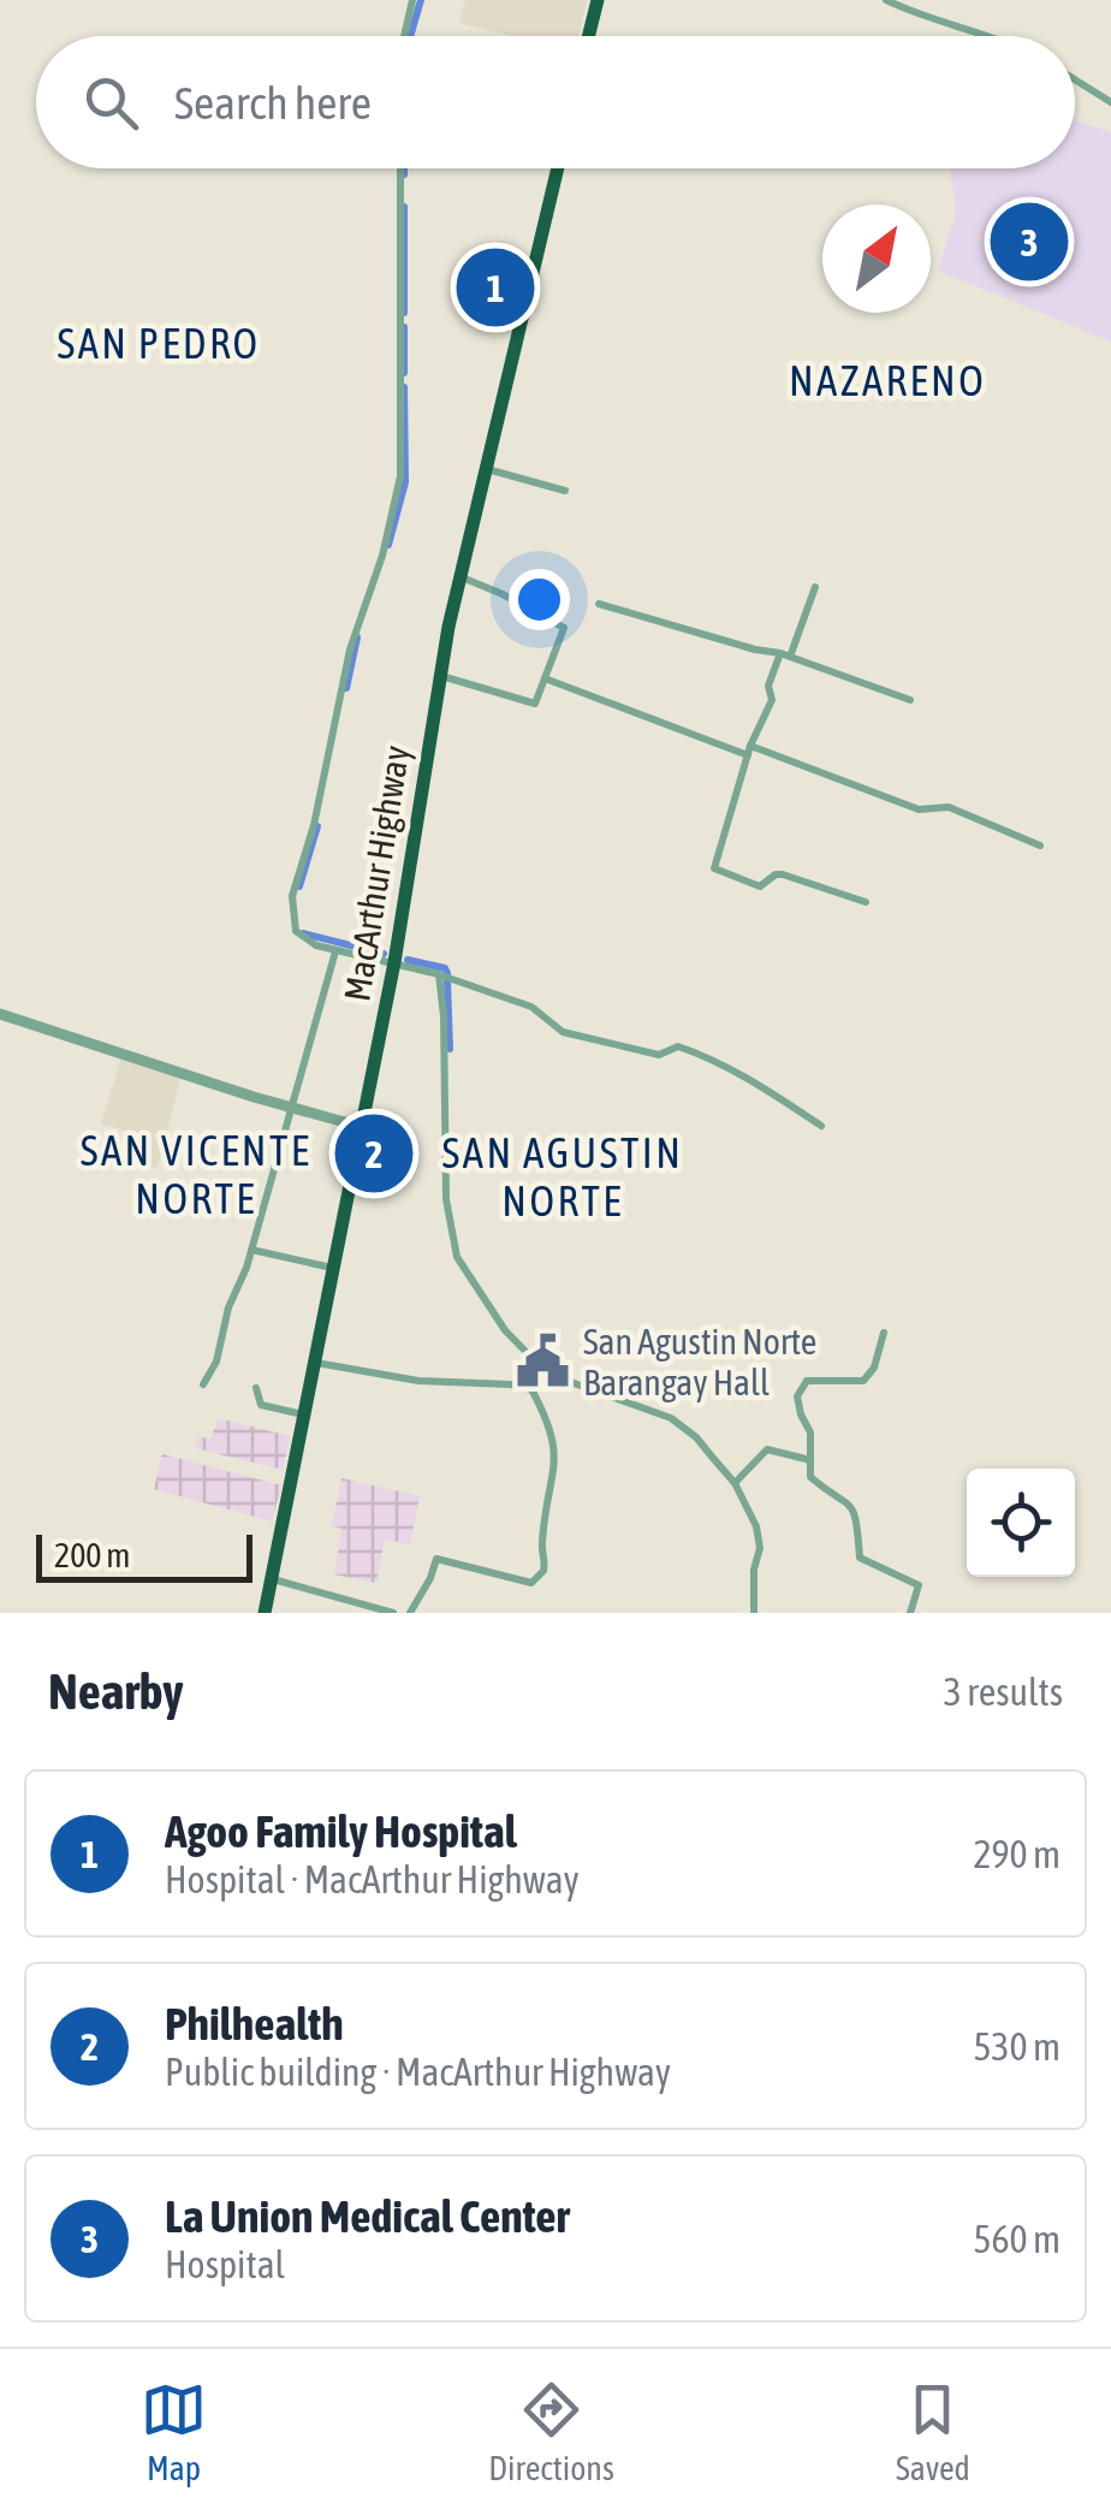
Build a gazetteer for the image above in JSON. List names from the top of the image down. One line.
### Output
{"streets":{"highway":["MacArthur Highway"]},"districts":["SAN PEDRO","NAZARENO","SAN VICENTE NORTE","SAN AGUSTIN NORTE"],"places":{"public building":["San Agustin Norte Barangay Hall"]},"scale_bar":"200 m","north":"top right","page":{"search":"Search here","pins":["3","1","2"],"scale":"200 m","heading":["Nearby","3 results"],"list":[{"mark":"1","name":"Agoo Family Hospital","note":"Hospital · MacArthur Highway","value":"290 m"},{"mark":"2","name":"Philhealth","note":"Public building · MacArthur Highway","value":"530 m"},{"mark":"3","name":"La Union Medical Center","note":"Hospital","value":"560 m"}],"nav":["Map","Directions","Saved"]}}
